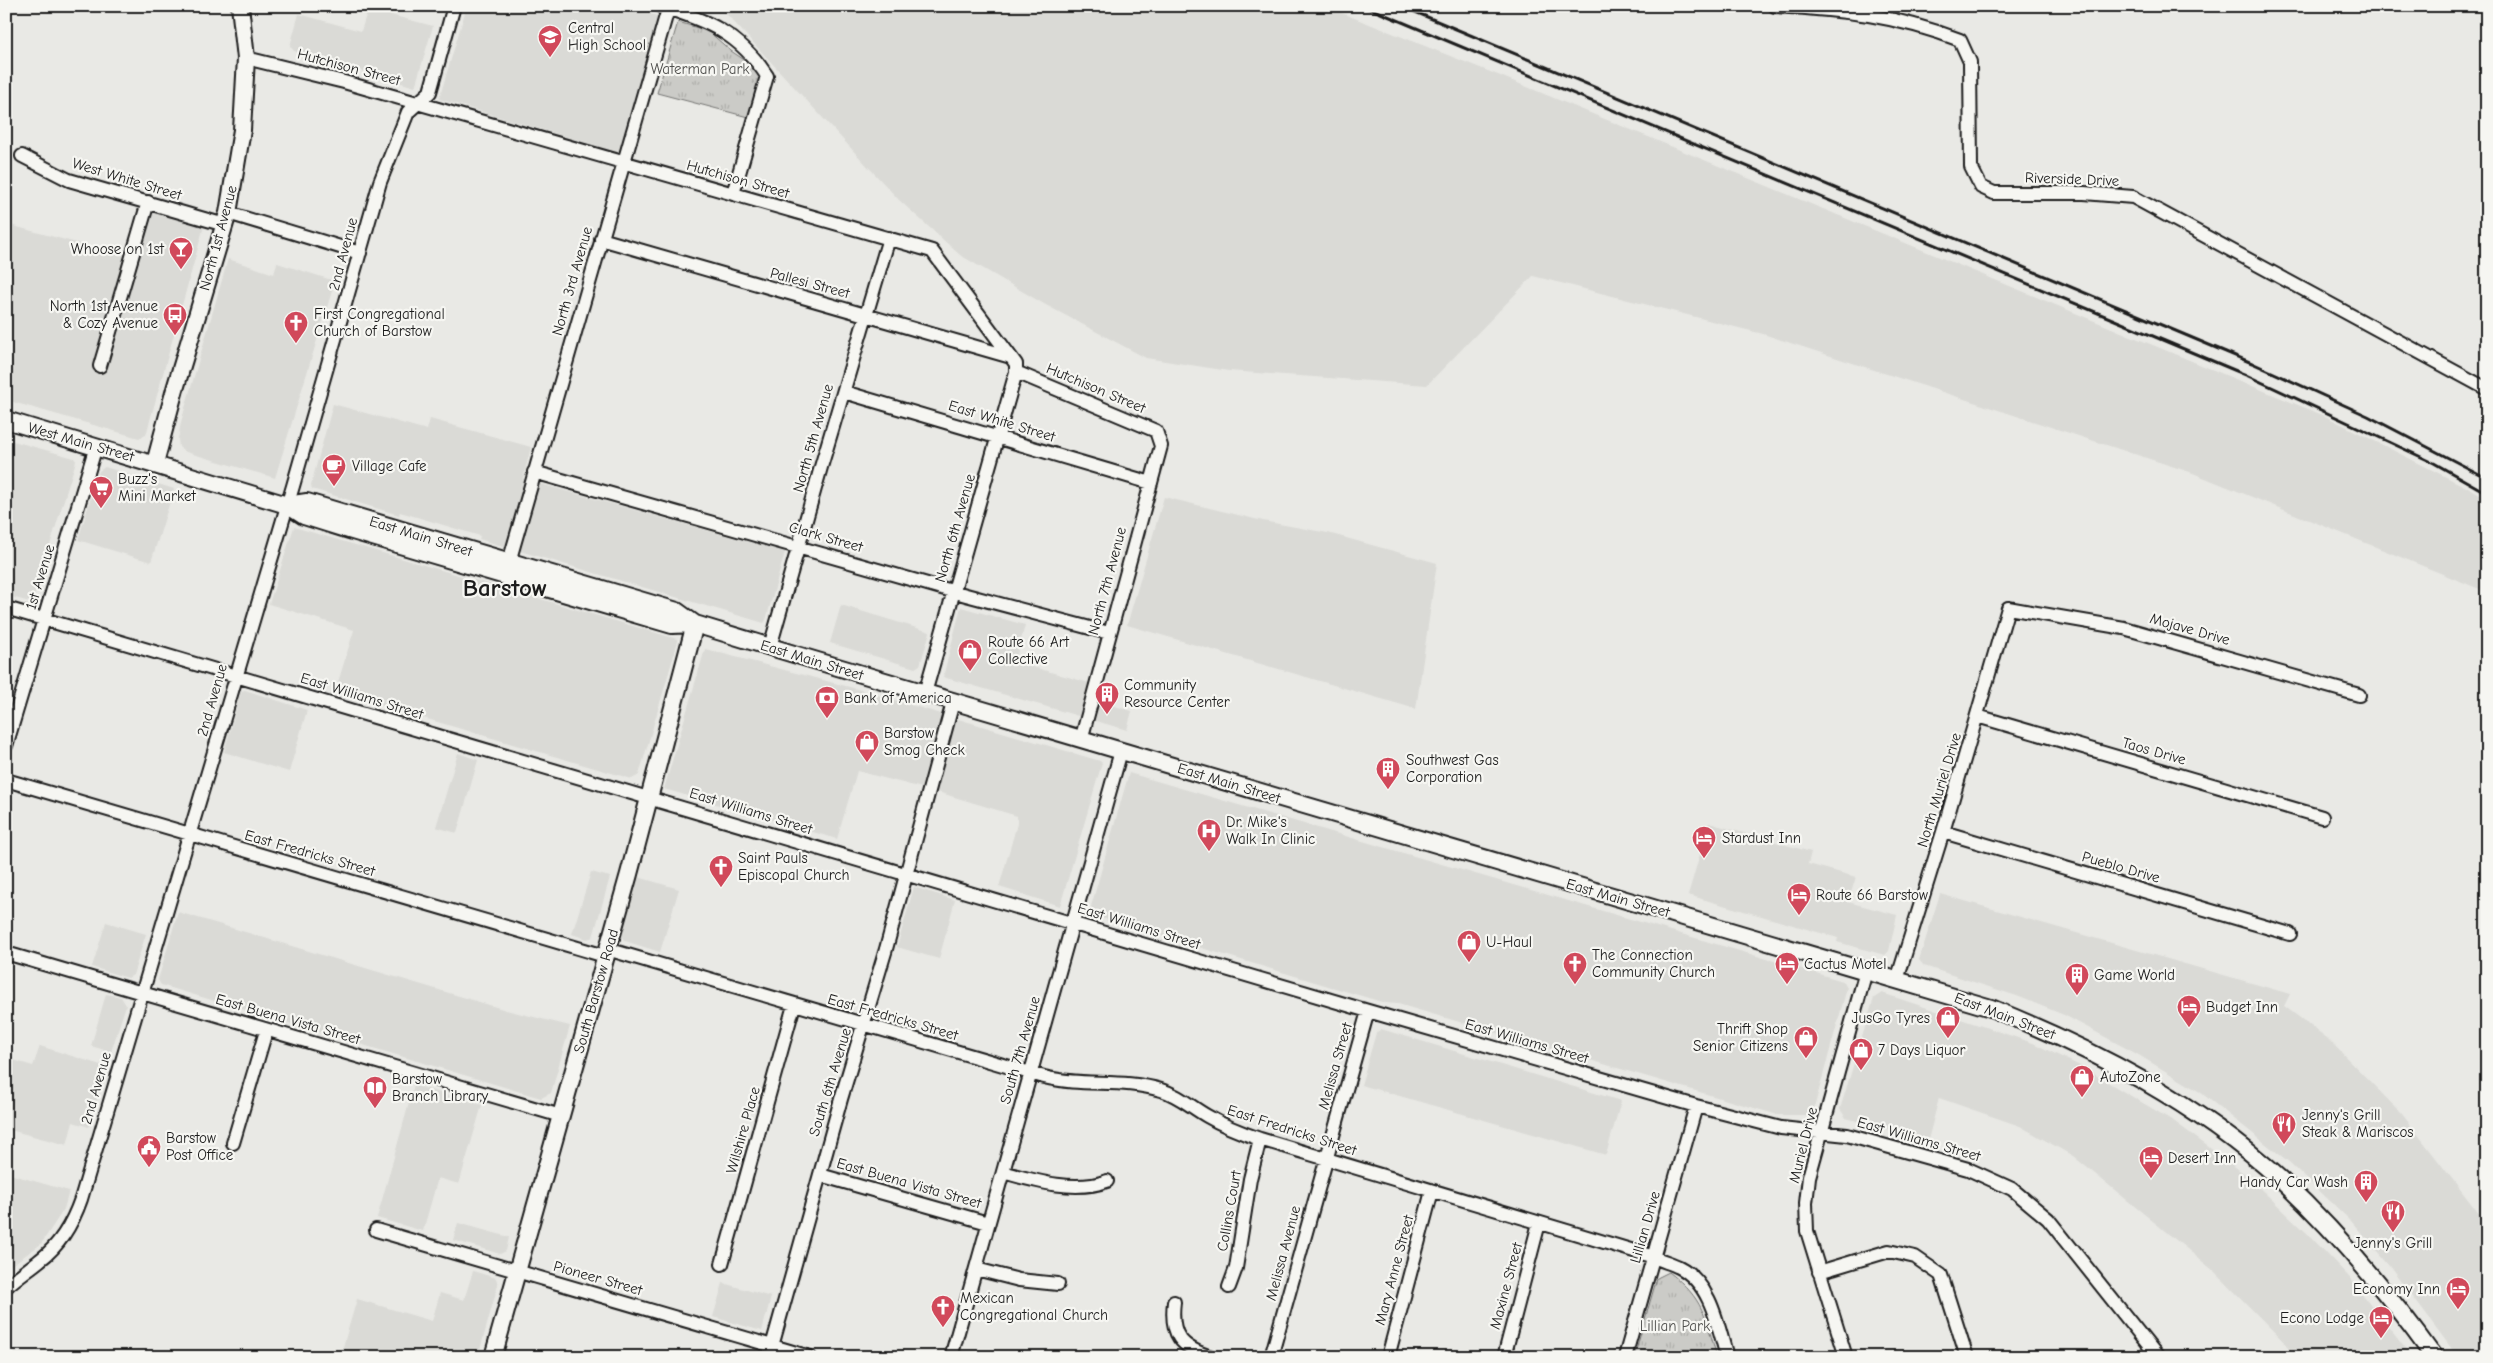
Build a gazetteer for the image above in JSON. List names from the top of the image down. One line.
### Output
{"streets":{"main road":["North 1st Avenue","West Main Street","East Main Street","South Barstow Road"],"street":["Hutchison Street","West White Street","Riverside Drive","2nd Avenue","North 3rd Avenue","Pallesi Street","East White Street","North 5th Avenue","North 6th Avenue","Clark Street","1st Avenue","North 7th Avenue","Mojave Drive","East Williams Street","Taos Drive","North Muriel Drive","East Fredricks Street","Pueblo Drive","East Buena Vista Street","South 7th Avenue","Melissa Street","South 6th Avenue","Wilshire Place","Muriel Drive","Collins Court","Lillian Drive","Melissa Avenue","Mary Anne Street","Pioneer Street","Maxine Street"]},"crossings":[["Hutchison Street","North 1st Avenue"],["Hutchison Street","2nd Avenue"],["Hutchison Street","North 3rd Avenue"],["Hutchison Street","Pallesi Street"],["Hutchison Street","North 5th Avenue"],["Hutchison Street","North 6th Avenue"],["Hutchison Street","North 7th Avenue"],["West White Street","North 1st Avenue"],["North 1st Avenue","West Main Street"],["North 1st Avenue","East Main Street"],["2nd Avenue","East Main Street"],["2nd Avenue","East Williams Street"],["2nd Avenue","East Fredricks Street"],["2nd Avenue","East Buena Vista Street"],["North 3rd Avenue","Pallesi Street"],["North 3rd Avenue","East Main Street"],["North 3rd Avenue","Clark Street"],["Pallesi Street","North 5th Avenue"],["East White Street","North 5th Avenue"],["East White Street","North 6th Avenue"],["East White Street","North 7th Avenue"],["North 5th Avenue","East Main Street"],["North 5th Avenue","Clark Street"],["West Main Street","East Main Street"],["West Main Street","1st Avenue"],["North 6th Avenue","East Main Street"],["North 6th Avenue","Clark Street"],["East Main Street","North 7th Avenue"],["East Main Street","North Muriel Drive"],["East Main Street","South Barstow Road"],["East Main Street","South 7th Avenue"],["East Main Street","South 6th Avenue"],["East Main Street","Muriel Drive"],["Clark Street","North 7th Avenue"],["1st Avenue","East Williams Street"],["Mojave Drive","North Muriel Drive"],["East Williams Street","South Barstow Road"],["East Williams Street","South 7th Avenue"],["East Williams Street","Melissa Street"],["East Williams Street","South 6th Avenue"],["East Williams Street","Muriel Drive"],["East Williams Street","Lillian Drive"],["Taos Drive","North Muriel Drive"],["North Muriel Drive","Pueblo Drive"],["East Fredricks Street","South Barstow Road"],["East Fredricks Street","South 7th Avenue"],["East Fredricks Street","Melissa Street"],["East Fredricks Street","South 6th Avenue"],["East Fredricks Street","Wilshire Place"],["East Fredricks Street","Collins Court"],["East Fredricks Street","Lillian Drive"],["East Fredricks Street","Melissa Avenue"],["East Fredricks Street","Mary Anne Street"],["East Fredricks Street","Maxine Street"],["South Barstow Road","East Buena Vista Street"],["South Barstow Road","Pioneer Street"],["East Buena Vista Street","South 7th Avenue"],["East Buena Vista Street","South 6th Avenue"],["Melissa Street","Melissa Avenue"],["South 6th Avenue","Pioneer Street"]],"districts":["Barstow"],"parks":["Waterman Park","Lillian Park"],"places":{"school or university":["Central High School"],"bar":["Whoose on 1st"],"bus stop":["North 1st Avenue & Cozy Avenue"],"church":["First Congregational Church of Barstow","Saint Pauls Episcopal Church","The Connection Community Church","Mexican Congregational Church"],"cafe":["Village Cafe"],"supermarket":["Buzz's Mini Market"],"shop":["Route 66 Art Collective","Barstow Smog Check","U-Haul","JusGo Tyres","Thrift Shop Senior Citizens","7 Days Liquor","AutoZone"],"building":["Community Resource Center","Southwest Gas Corporation","Game World","Handy Car Wash"],"bank":["Bank of America"],"hospital":["Dr. Mike's Walk In Clinic"],"hotel":["Stardust Inn","Route 66 Barstow","Cactus Motel","Budget Inn","Desert Inn","Economy Inn","Econo Lodge"],"library":["Barstow Branch Library"],"restaurant":["Jenny's Grill Steak & Mariscos","Jenny's Grill"],"public building":["Barstow Post Office"]}}
